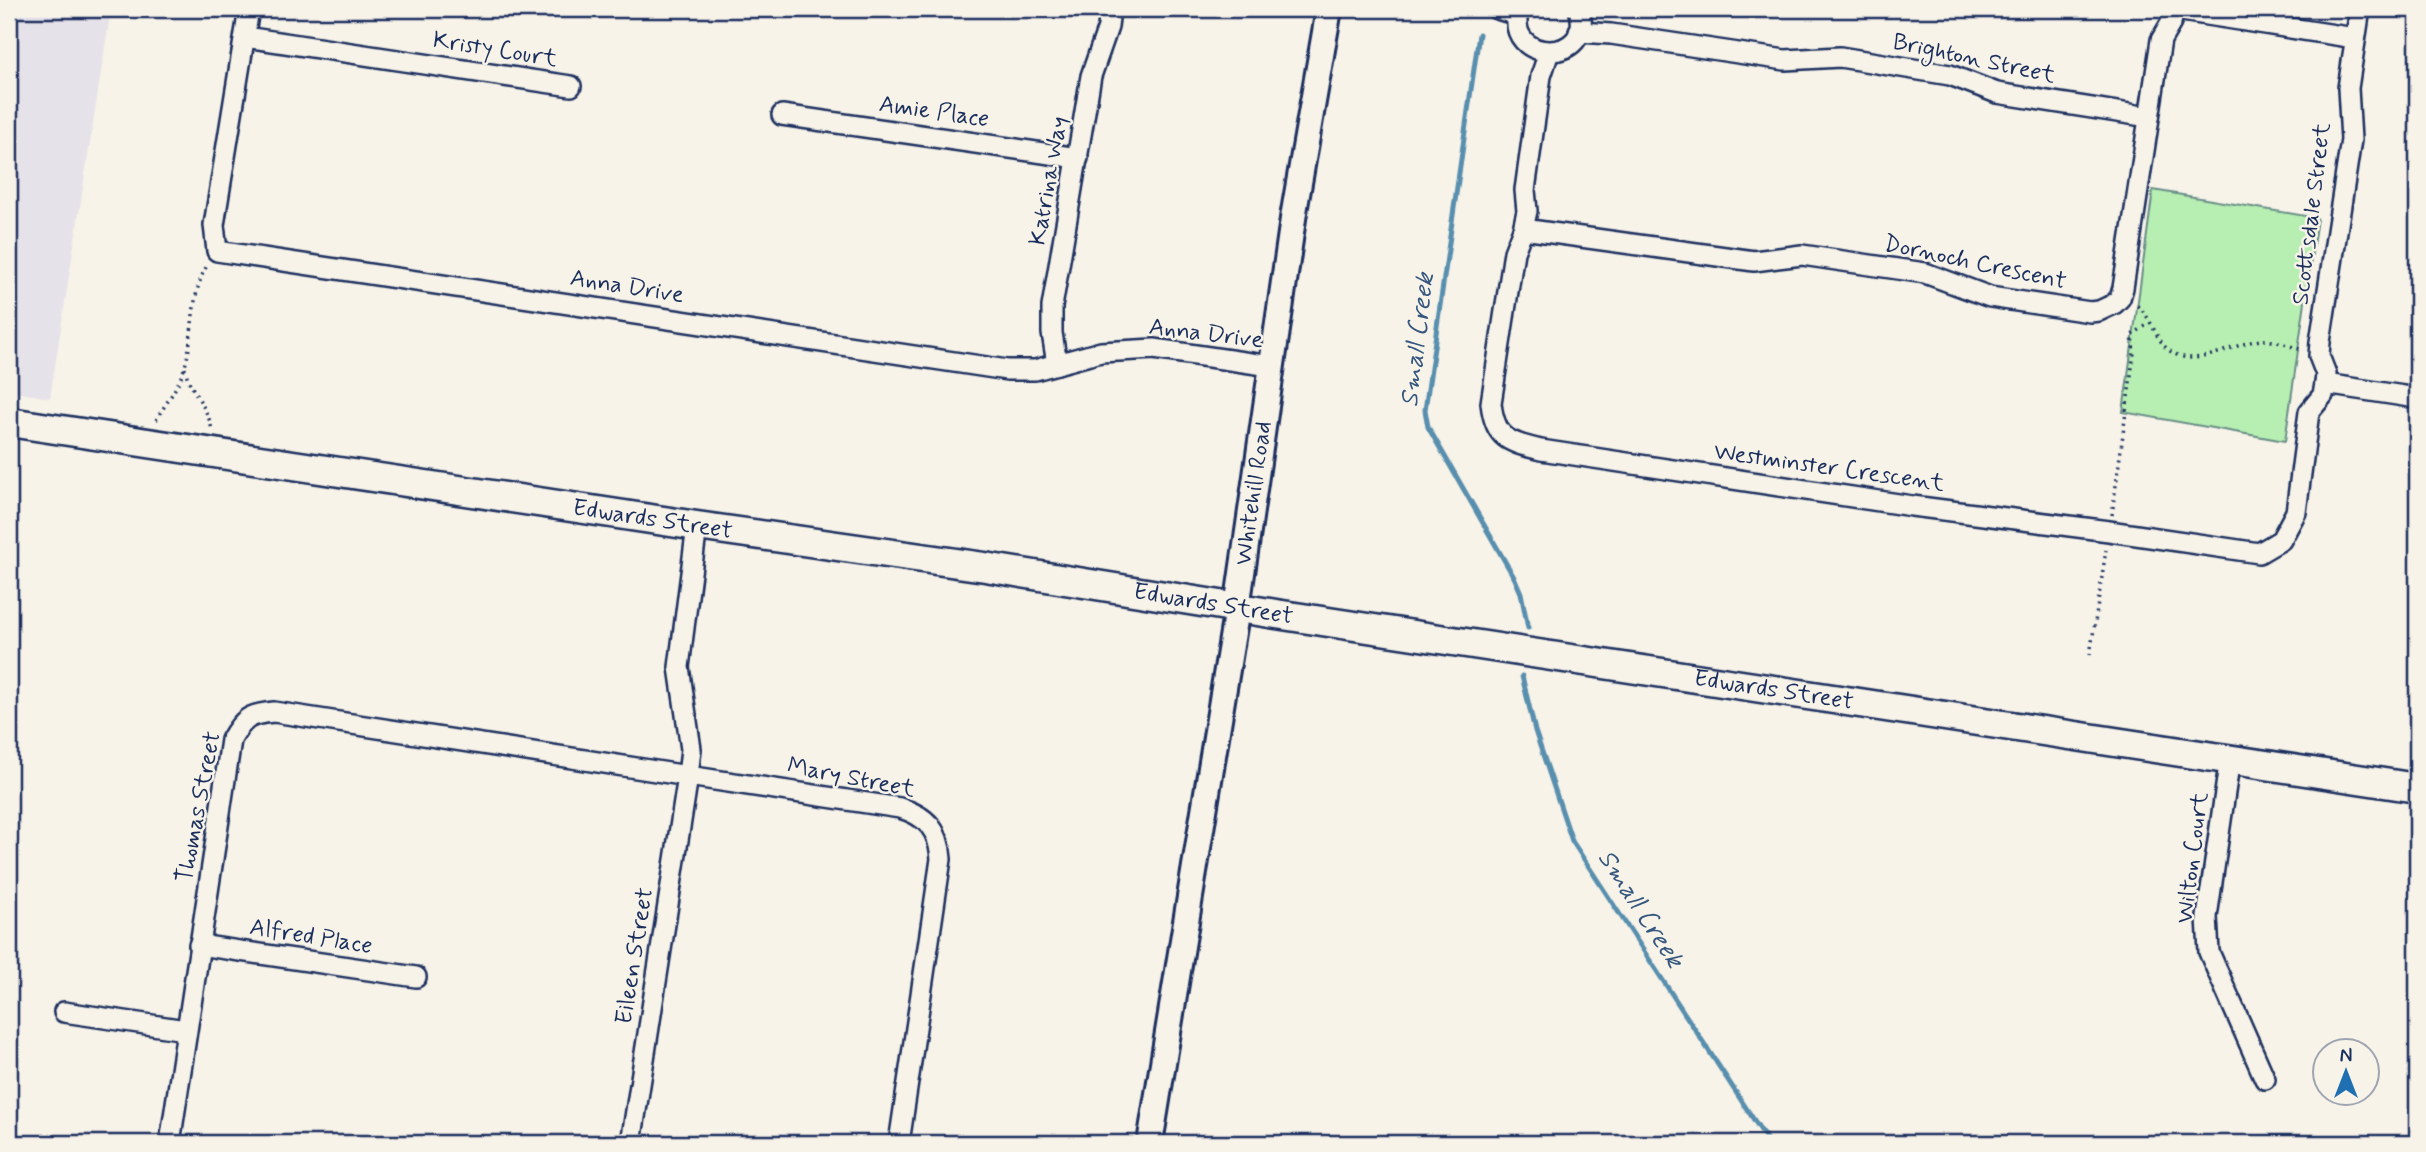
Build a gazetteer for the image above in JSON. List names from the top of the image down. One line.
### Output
{"streets":{"main road":["Edwards Street"],"street":["Kristy Court","Brighton Street","Amie Place","Katrina Way","Scottsdale Street","Dornoch Crescent","Anna Drive","Westminster Crescent","Whitehill Road","Mary Street","Thomas Street","Wilton Court","Alfred Place","Eileen Street"]},"crossings":[["Brighton Street","Dornoch Crescent"],["Amie Place","Katrina Way"],["Katrina Way","Anna Drive"],["Scottsdale Street","Westminster Crescent"],["Dornoch Crescent","Westminster Crescent"],["Anna Drive","Whitehill Road"],["Whitehill Road","Edwards Street"],["Edwards Street","Wilton Court"],["Mary Street","Thomas Street"],["Mary Street","Eileen Street"],["Thomas Street","Alfred Place"],["Thomas Street","Eileen Street"]],"water":["Small Creek"],"north":"top"}
